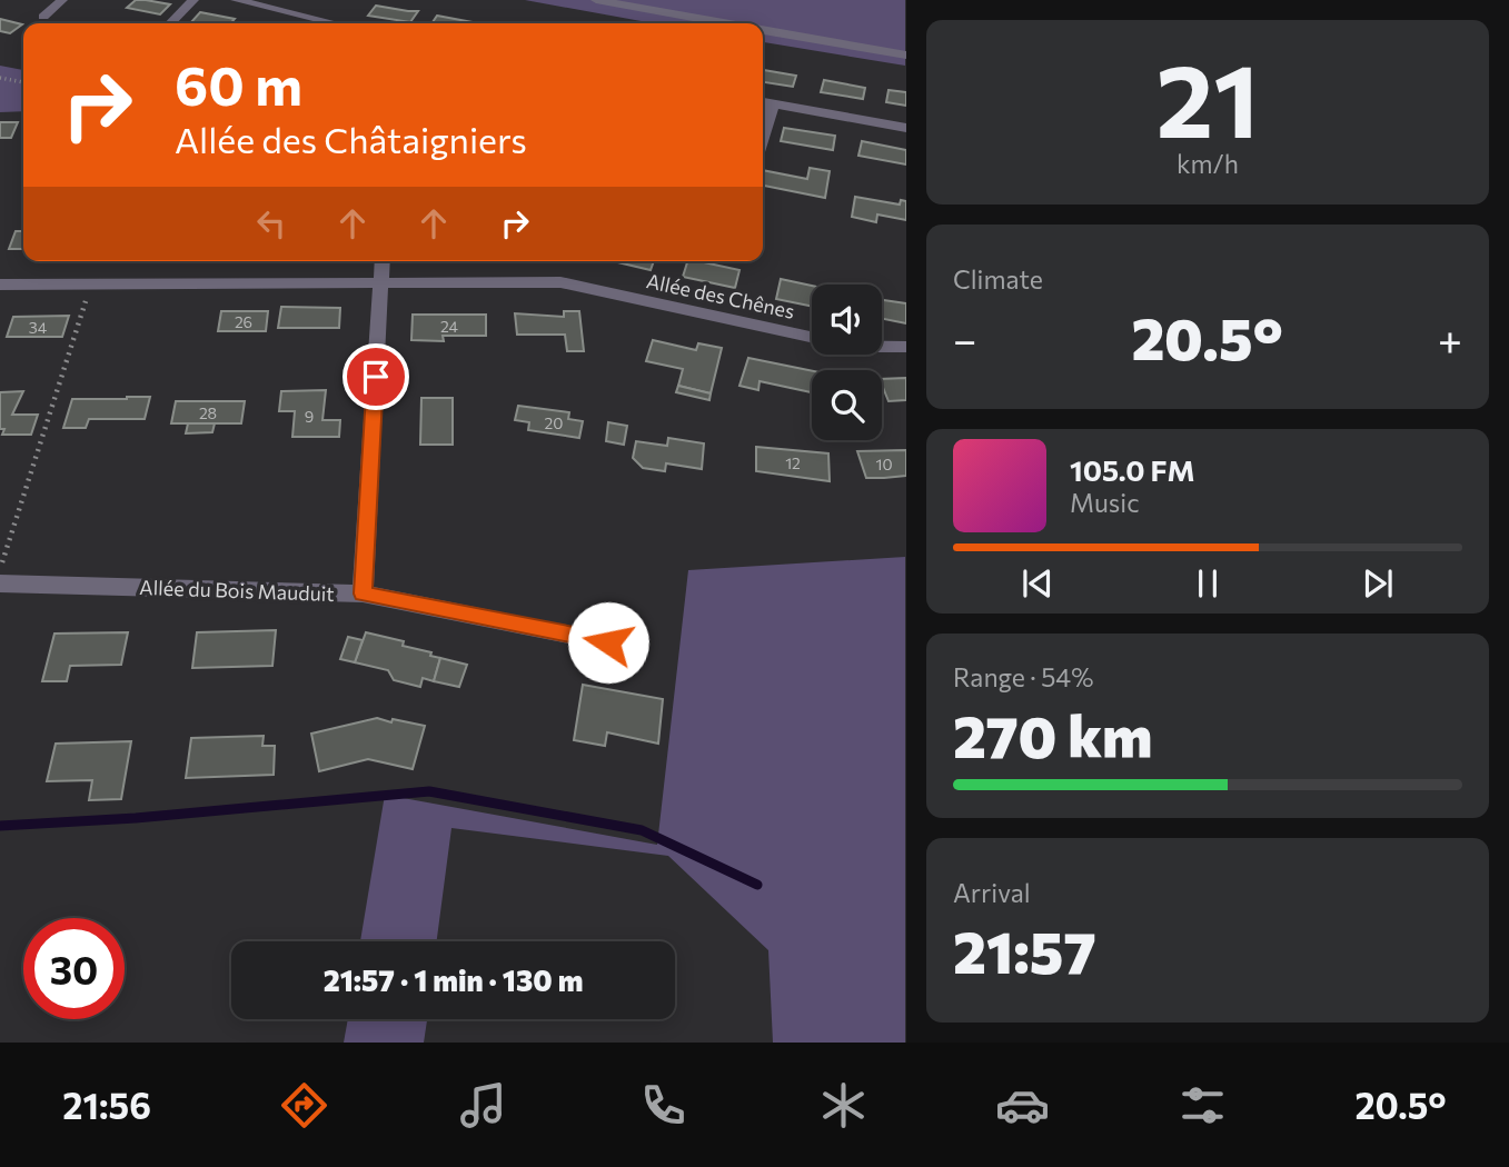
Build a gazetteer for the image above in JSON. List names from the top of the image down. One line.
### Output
{"streets":{"street":["Allée des Chênes","Allée du Bois Mauduit"]},"house_numbers":["26","24","34","28","9","20","12","10"],"page":{"tile":[["21","km/h"],"Climate",["Range · 54%","270 km"],["Arrival","21:57"]],"turn":["60 m","Allée des Châtaigniers"],"heat":["−","20.5°","+"],"song":["105.0 FM","Music"],"limit":"30","trip":"21:57 · 1 min · 130 m","tabs":["21:56","20.5°"]}}
